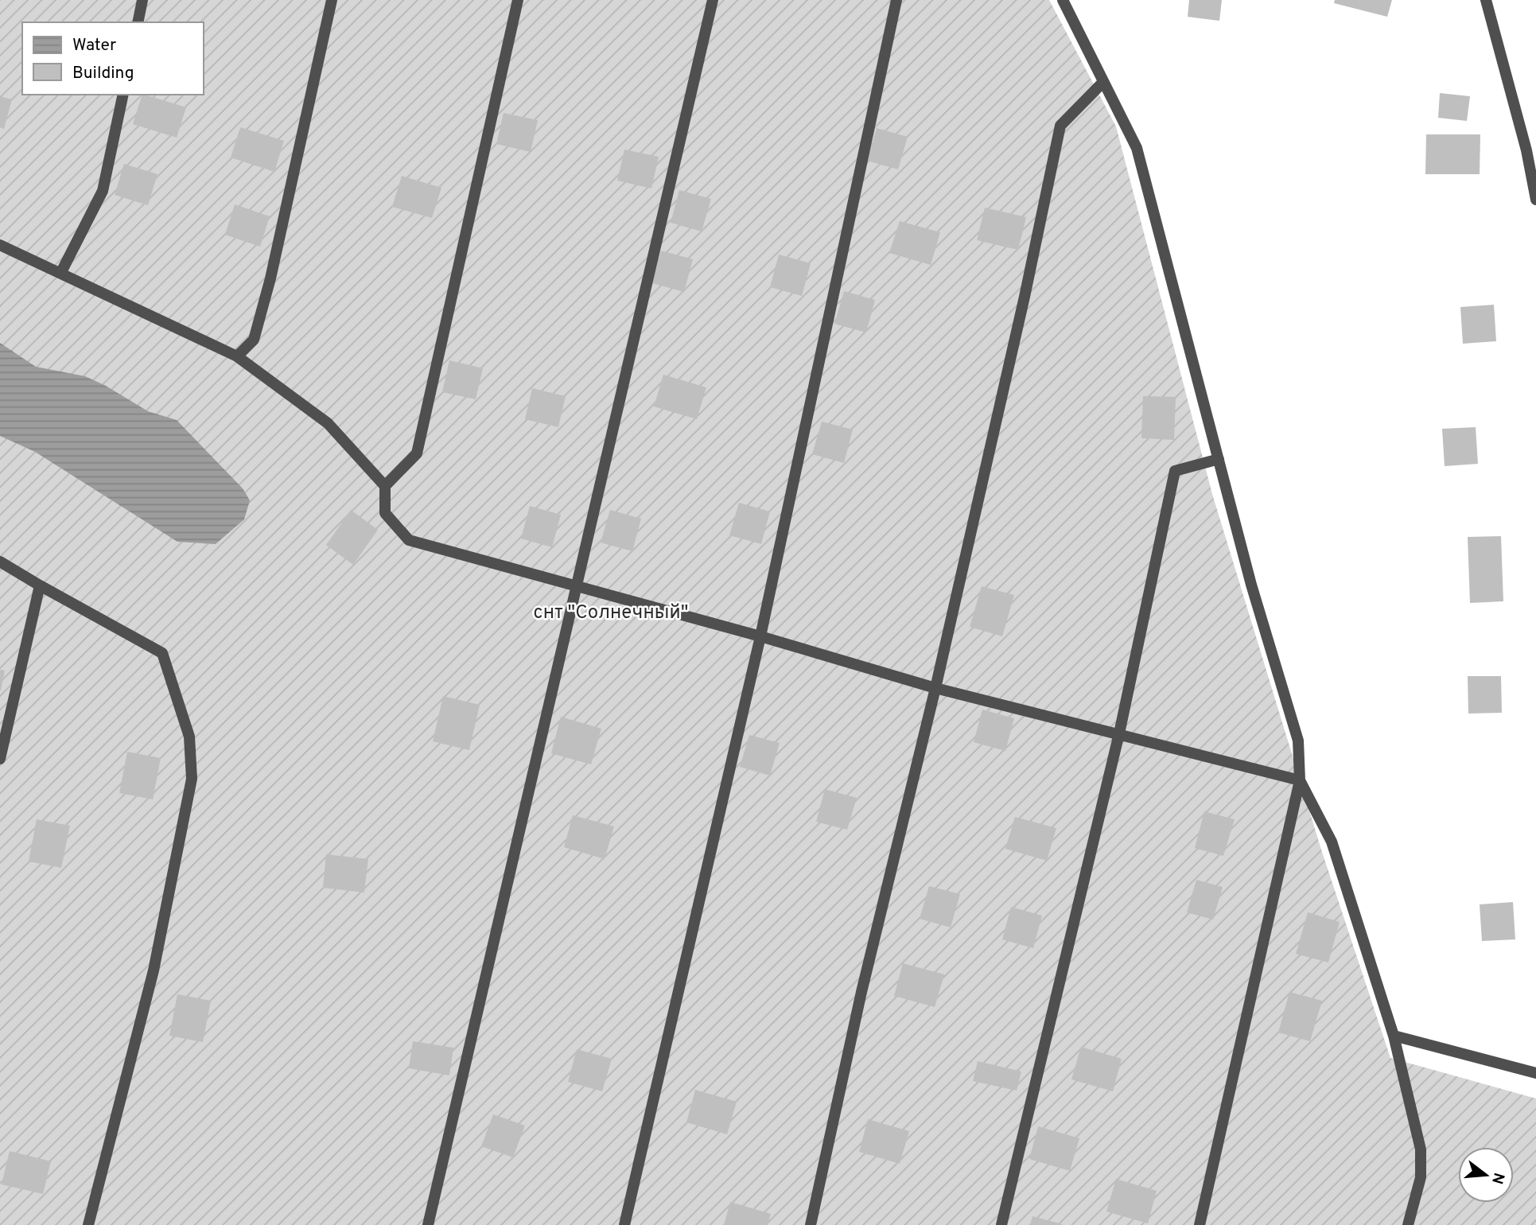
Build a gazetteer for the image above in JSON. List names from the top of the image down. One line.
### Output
{"parks":["снт \"Солнечный\""],"legend":["Water","Building"],"north":"right"}
